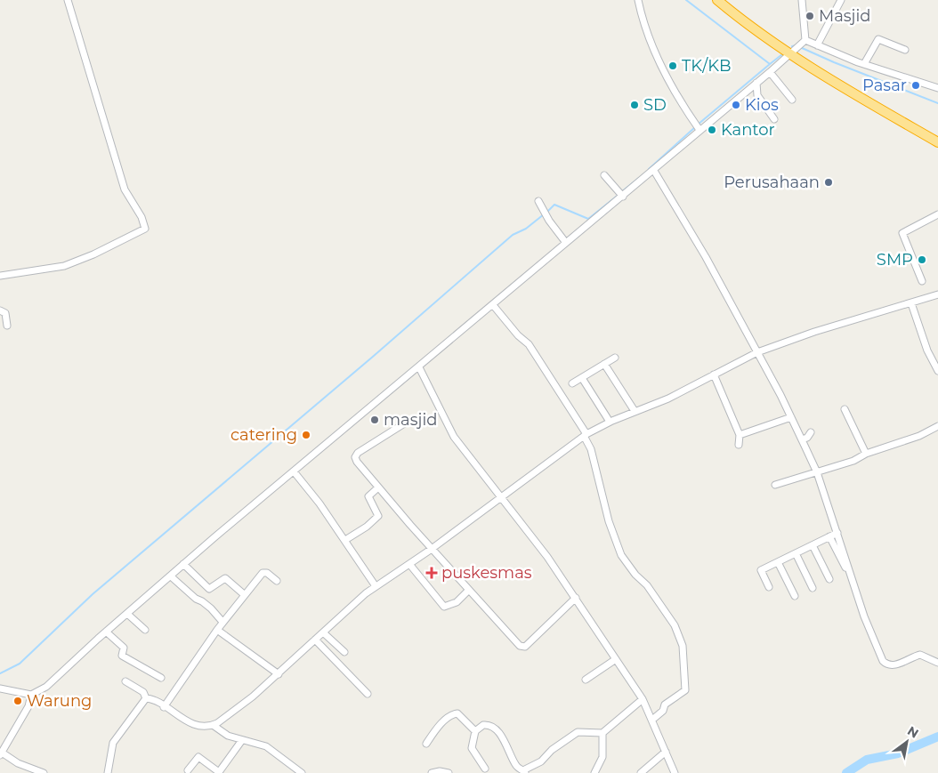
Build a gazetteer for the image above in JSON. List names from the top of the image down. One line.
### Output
{"places":{"other":["Masjid","TK/KB","Pasar","SD","Kios","Kantor","Perusahaan","SMP","masjid","catering","Warung"],"health":["puskesmas"]},"north":"top right"}
